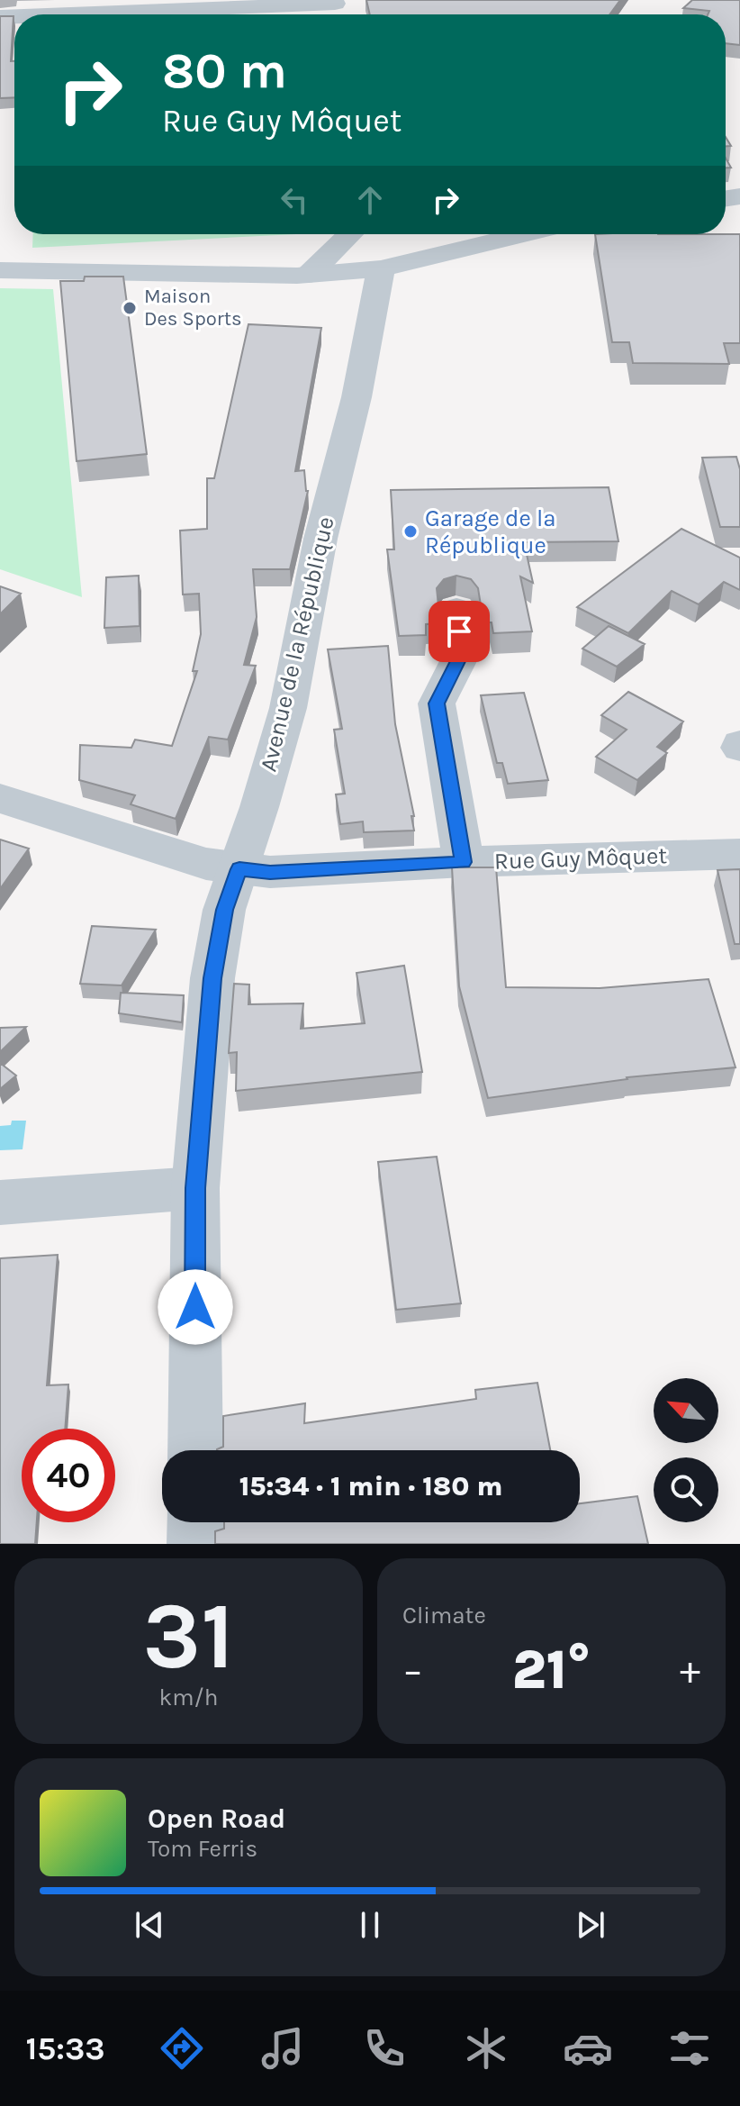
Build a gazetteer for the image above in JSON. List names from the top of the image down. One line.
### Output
{"streets":{"street":["Avenue de la République","Rue Guy Môquet"]},"crossings":[["Avenue de la République","Rue Guy Môquet"]],"places":["Maison Des Sports","Garage de la République"],"north":"top left","page":{"turn":["80 m","Rue Guy Môquet"],"limit":"40","trip":"15:34 · 1 min · 180 m","tile":[["31","km/h"],"Climate"],"heat":["−","21°","+"],"song":["Open Road","Tom Ferris"],"tabs":"15:33"}}
